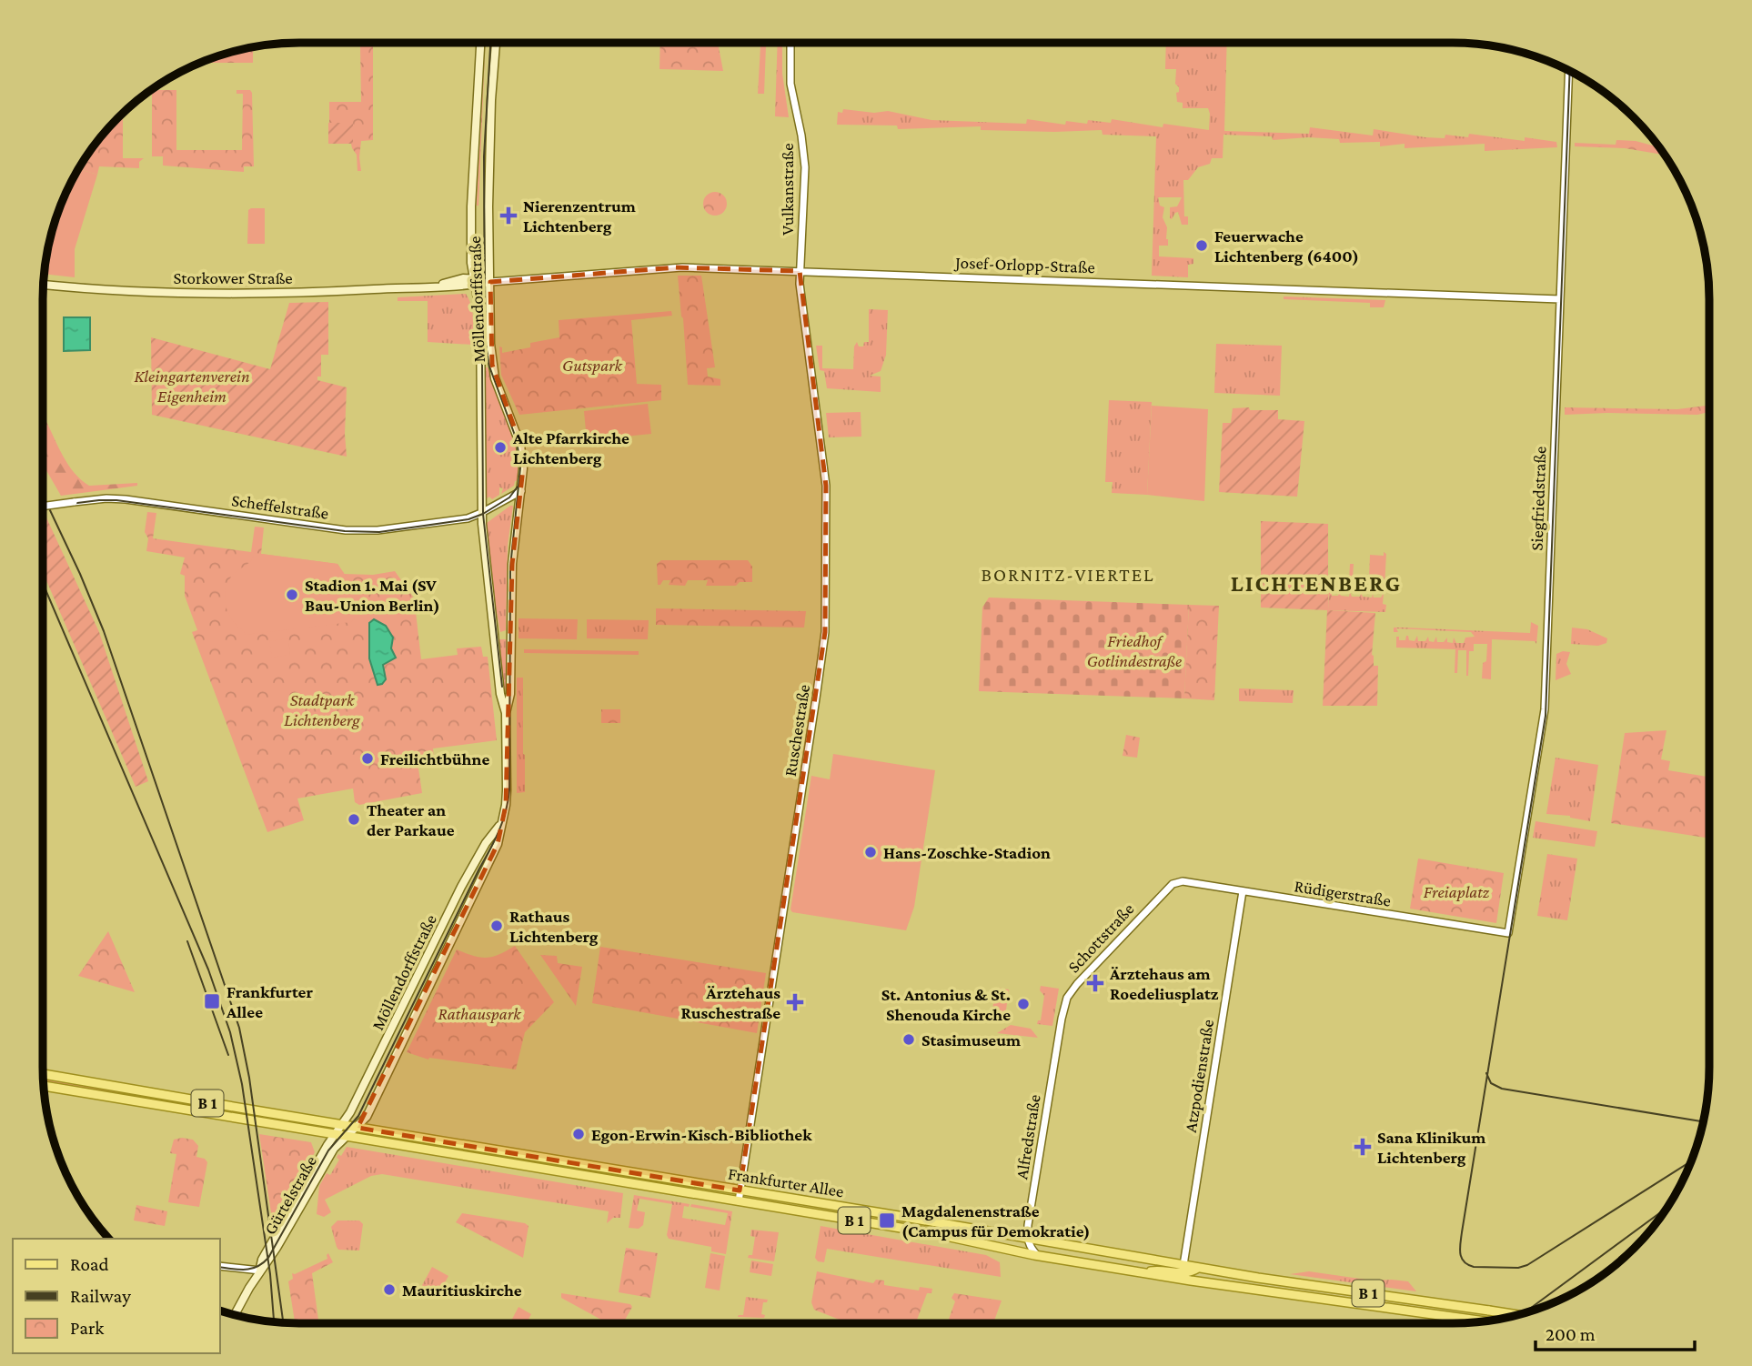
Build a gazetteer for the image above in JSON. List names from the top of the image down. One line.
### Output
{"streets":{"main road":["Storkower Straße","Möllendorffstraße","B 1","Frankfurter Allee","Gürtelstraße"],"street":["Vulkanstraße","Josef-Orlopp-Straße","Siegfriedstraße","Scheffelstraße","Ruschestraße","Rüdigerstraße","Schottstraße","Atzpodienstraße","Alfredstraße"]},"crossings":[["Vulkanstraße","Josef-Orlopp-Straße"],["Vulkanstraße","Ruschestraße"],["Josef-Orlopp-Straße","Storkower Straße"],["Josef-Orlopp-Straße","Möllendorffstraße"],["Josef-Orlopp-Straße","Siegfriedstraße"],["Josef-Orlopp-Straße","Ruschestraße"],["Storkower Straße","Möllendorffstraße"],["Möllendorffstraße","Scheffelstraße"],["Möllendorffstraße","Frankfurter Allee"],["Möllendorffstraße","Gürtelstraße"],["Siegfriedstraße","Rüdigerstraße"],["Ruschestraße","Frankfurter Allee"],["Rüdigerstraße","Schottstraße"],["Rüdigerstraße","Atzpodienstraße"],["Schottstraße","Alfredstraße"],["Atzpodienstraße","Frankfurter Allee"],["Alfredstraße","Frankfurter Allee"],["Frankfurter Allee","Gürtelstraße"]],"districts":["BORNITZ-VIERTEL","LICHTENBERG"],"parks":["Gutspark","Kleingartenverein Eigenheim","Friedhof Gotlindestraße","Stadtpark Lichtenberg","Freiaplatz","Rathauspark"],"places":{"health":["Nierenzentrum Lichtenberg","Ärztehaus am Roedeliusplatz","Ärztehaus Ruschestraße","Sana Klinikum Lichtenberg"],"other":["Feuerwache Lichtenberg (6400)","Alte Pfarrkirche Lichtenberg","Stadion 1. Mai (SV Bau-Union Berlin)","Freilichtbühne","Theater an der Parkaue","Hans-Zoschke-Stadion","Rathaus Lichtenberg","St. Antonius & St. Shenouda Kirche","Stasimuseum","Egon-Erwin-Kisch-Bibliothek","Mauritiuskirche"],"transit":["Frankfurter Allee","Magdalenenstraße (Campus für Demokratie)"]},"legend":["Road","Railway","Park"],"scale_bar":"200 m"}
